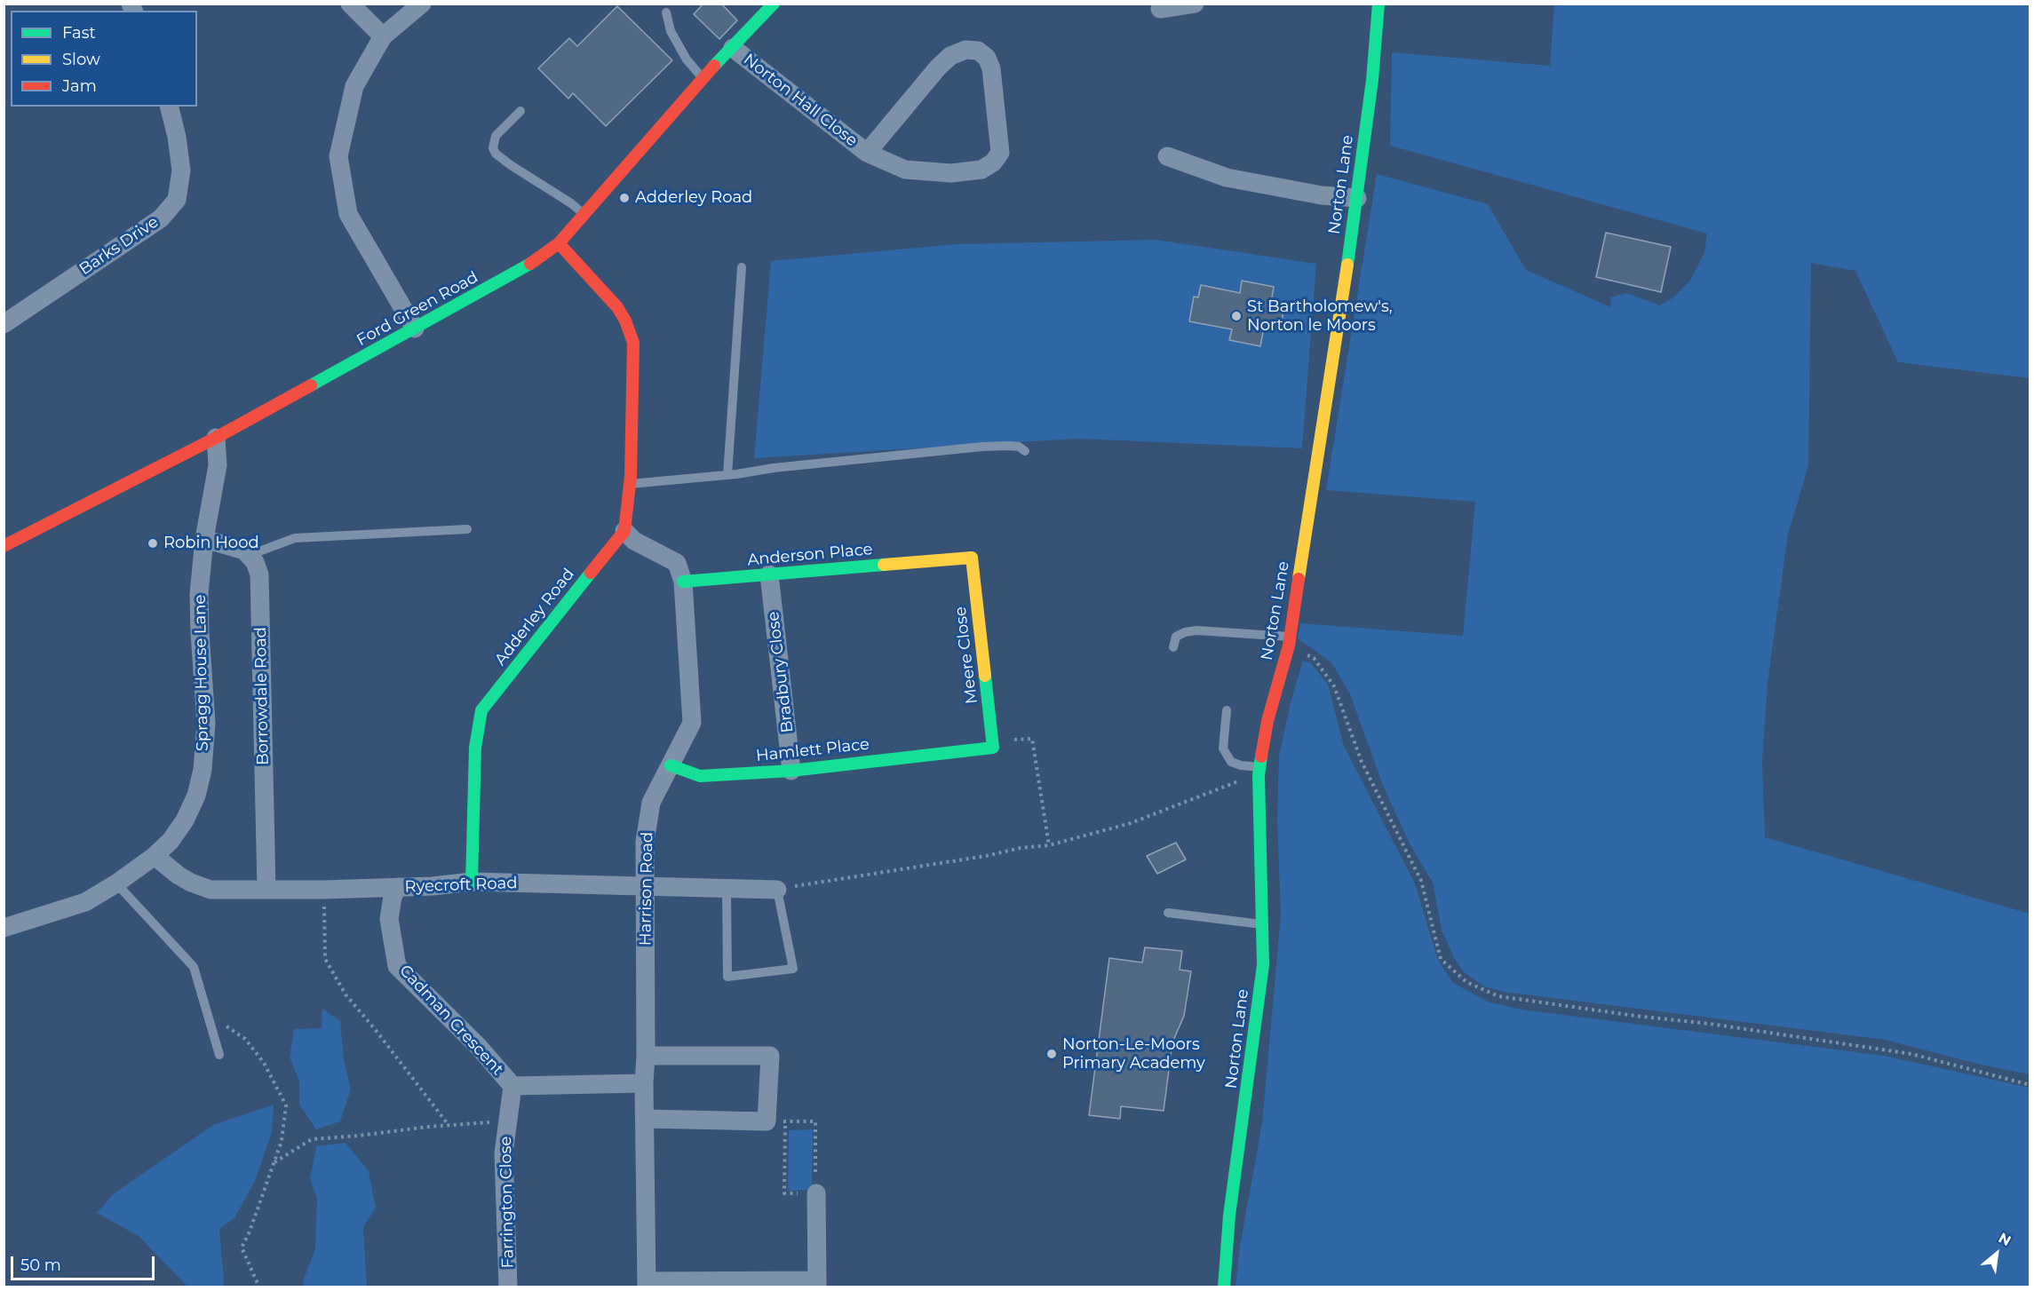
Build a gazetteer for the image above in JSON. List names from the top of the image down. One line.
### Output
{"streets":{"street":["Norton Hall Close","Norton Lane","Barks Drive","Ford Green Road","Anderson Place","Adderley Road","Meere Close","Bradbury Close","Spragg House Lane","Borrowdale Road","Hamlett Place","Ryecroft Road","Harrison Road","Cadman Crescent","Farrington Close"]},"crossings":[["Norton Hall Close","Ford Green Road"],["Ford Green Road","Spragg House Lane"],["Anderson Place","Meere Close"],["Anderson Place","Bradbury Close"],["Anderson Place","Harrison Road"],["Adderley Road","Ryecroft Road"],["Adderley Road","Harrison Road"],["Meere Close","Hamlett Place"],["Bradbury Close","Hamlett Place"],["Spragg House Lane","Ryecroft Road"],["Borrowdale Road","Ryecroft Road"],["Hamlett Place","Harrison Road"],["Ryecroft Road","Harrison Road"],["Ryecroft Road","Cadman Crescent"],["Harrison Road","Cadman Crescent"],["Cadman Crescent","Farrington Close"]],"places":["Adderley Road","St Bartholomew's, Norton le Moors","Robin Hood","Norton-Le-Moors Primary Academy"],"legend":["Fast","Slow","Jam"],"scale_bar":"50 m","north":"top right"}
